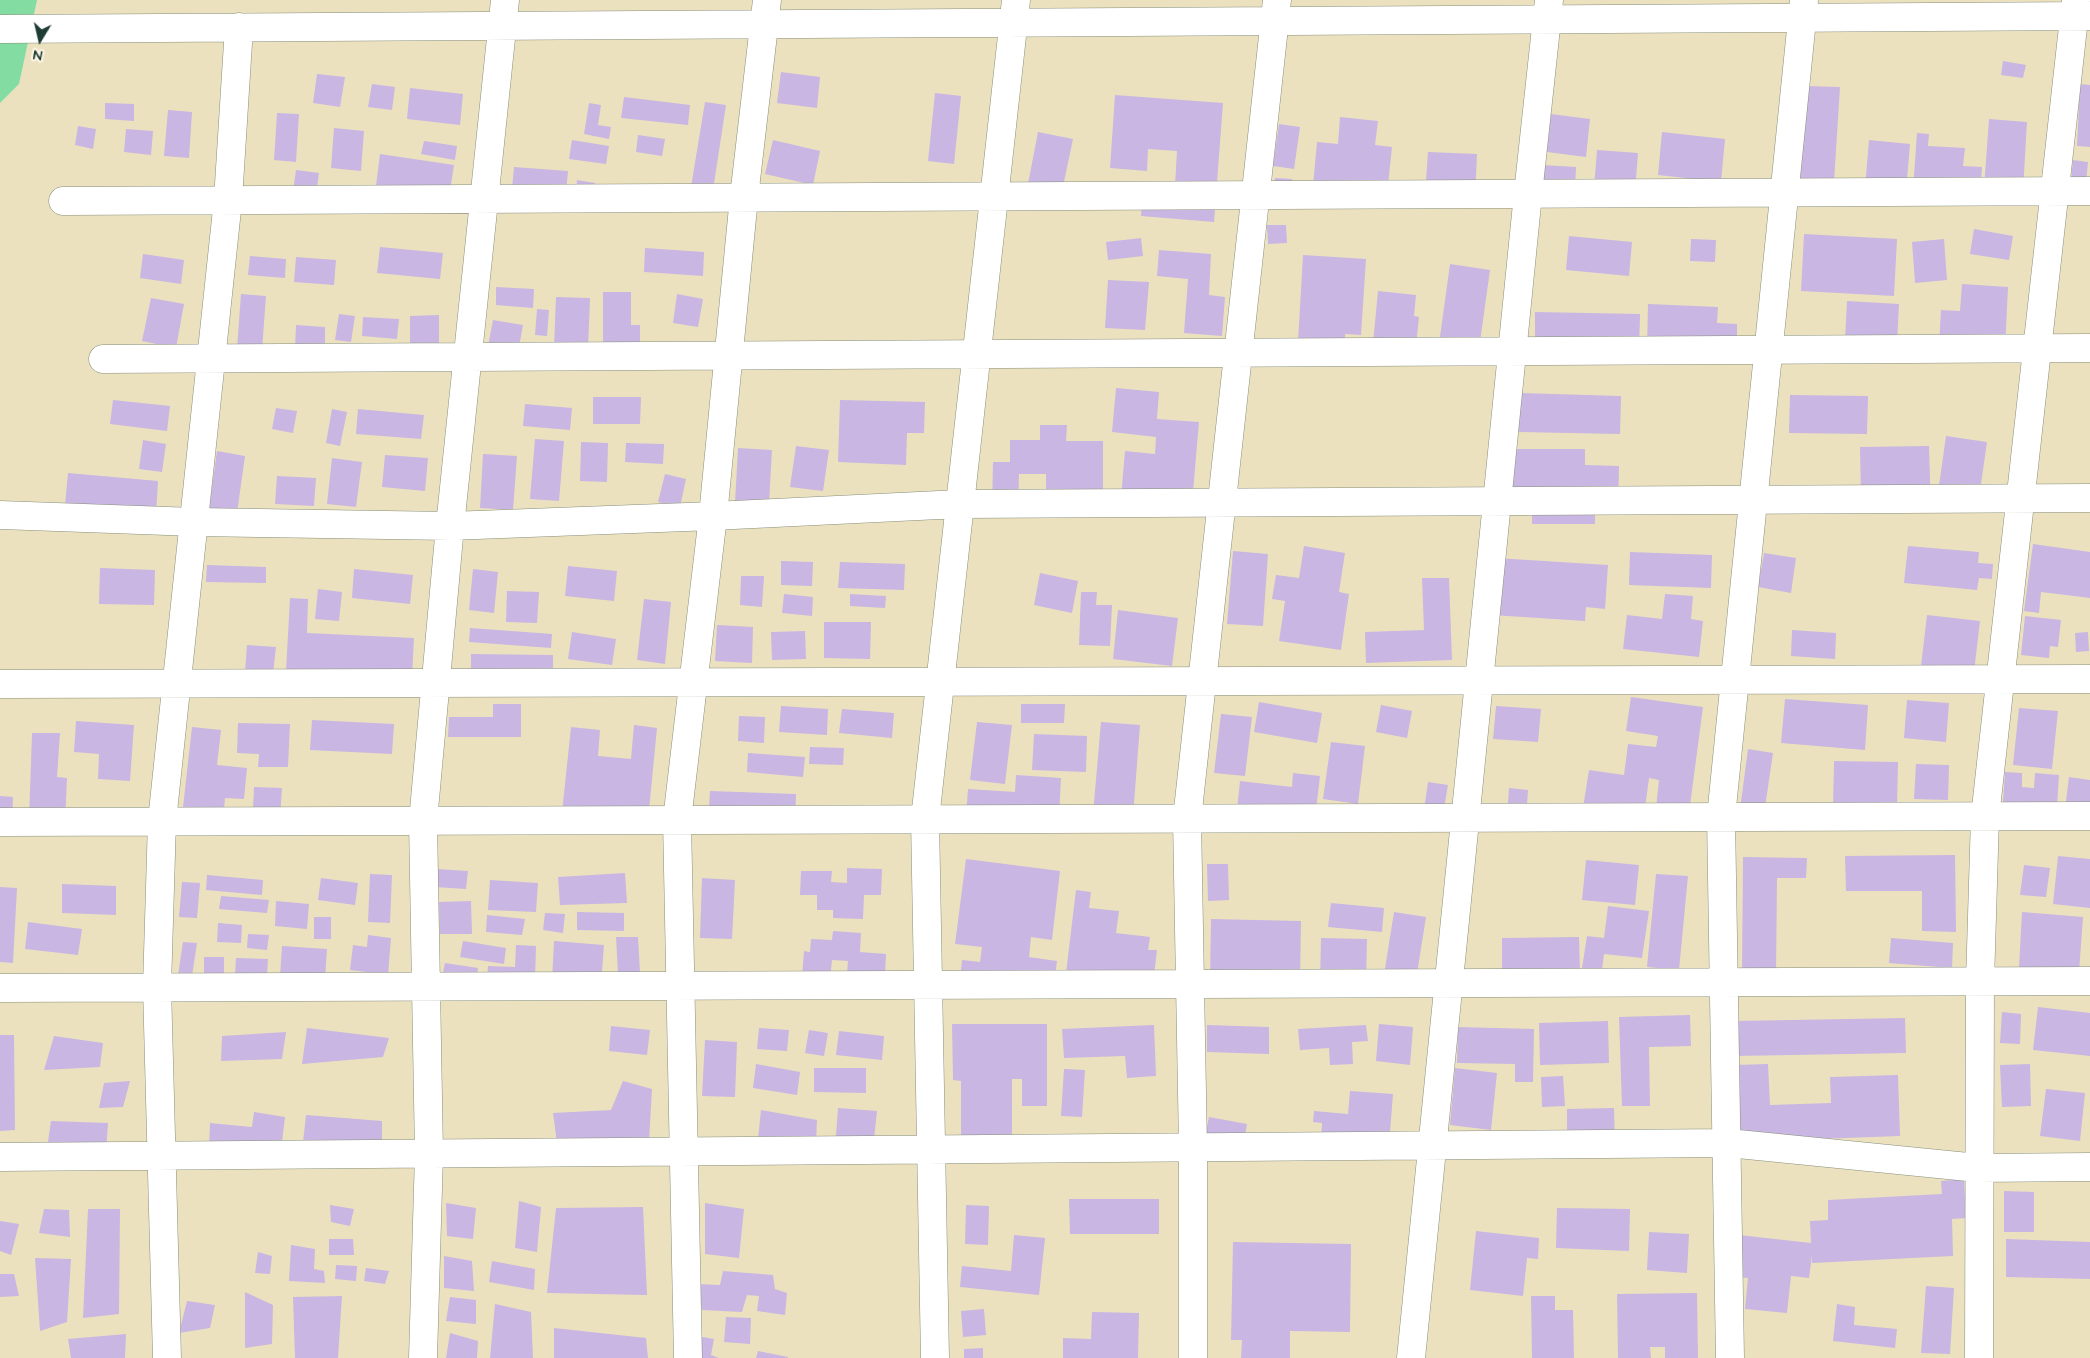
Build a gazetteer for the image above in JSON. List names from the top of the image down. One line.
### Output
{"north":"bottom"}
